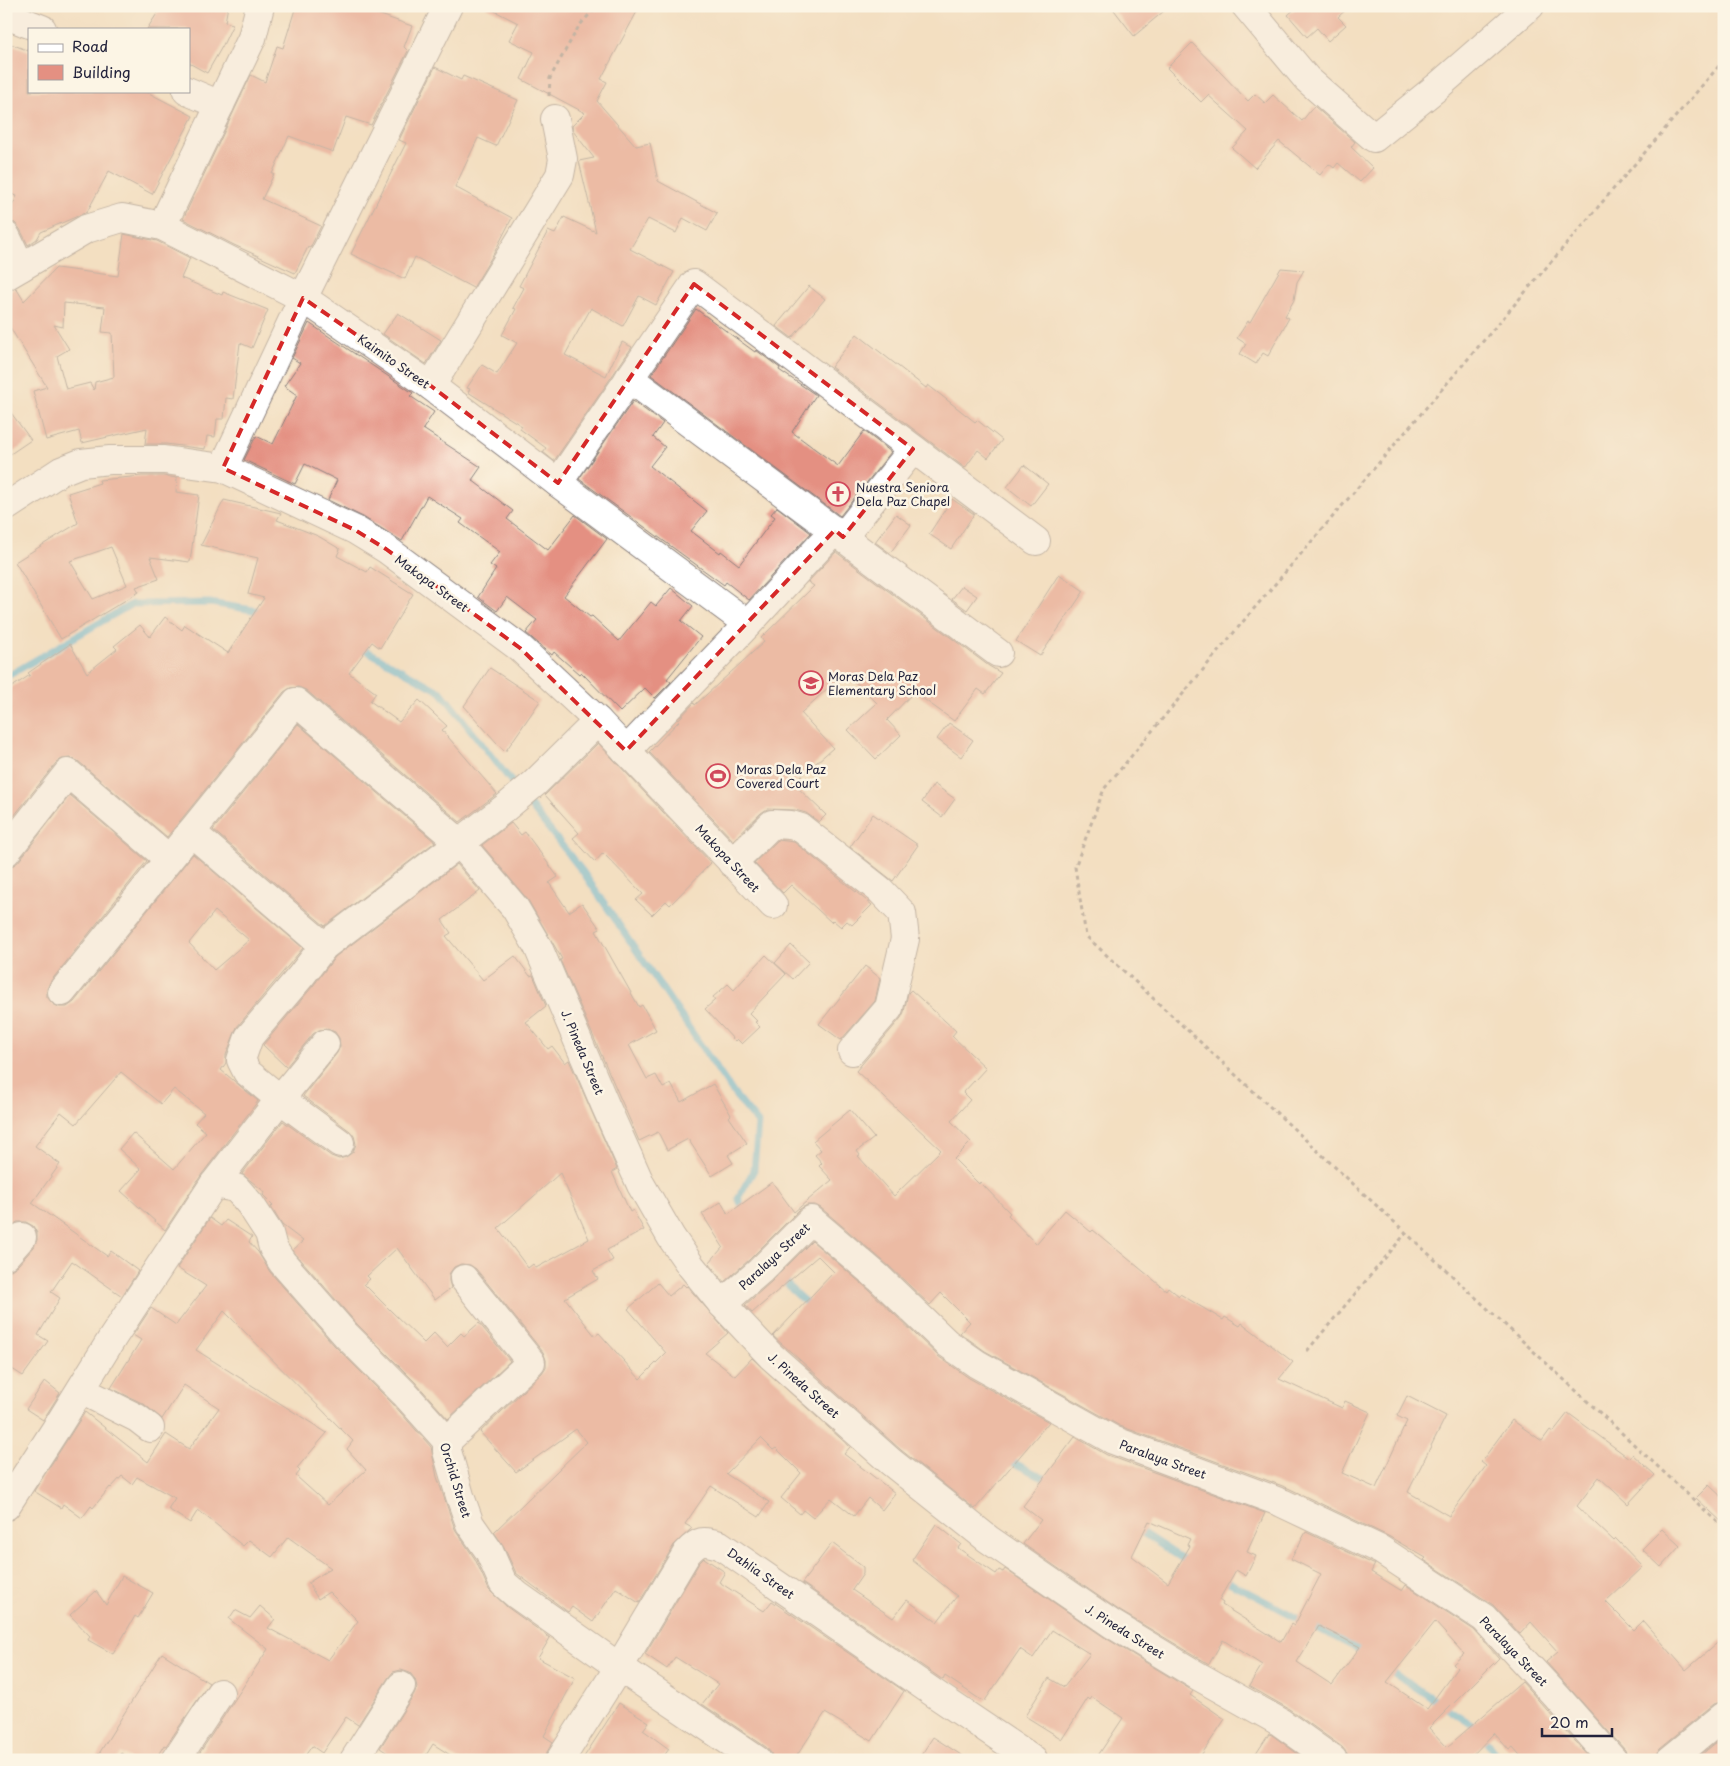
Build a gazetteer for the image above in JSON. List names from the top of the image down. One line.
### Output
{"streets":{"street":["Kaimito Street","Makopa Street","J. Pineda Street","Paralaya Street","Orchid Street","Dahlia Street"]},"crossings":[["J. Pineda Street","Paralaya Street"],["Orchid Street","Dahlia Street"]],"places":{"church":["Nuestra Seniora Dela Paz Chapel"],"school or university":["Moras Dela Paz Elementary School"],"sports":["Moras Dela Paz Covered Court"]},"legend":["Road","Building"],"scale_bar":"20 m"}
